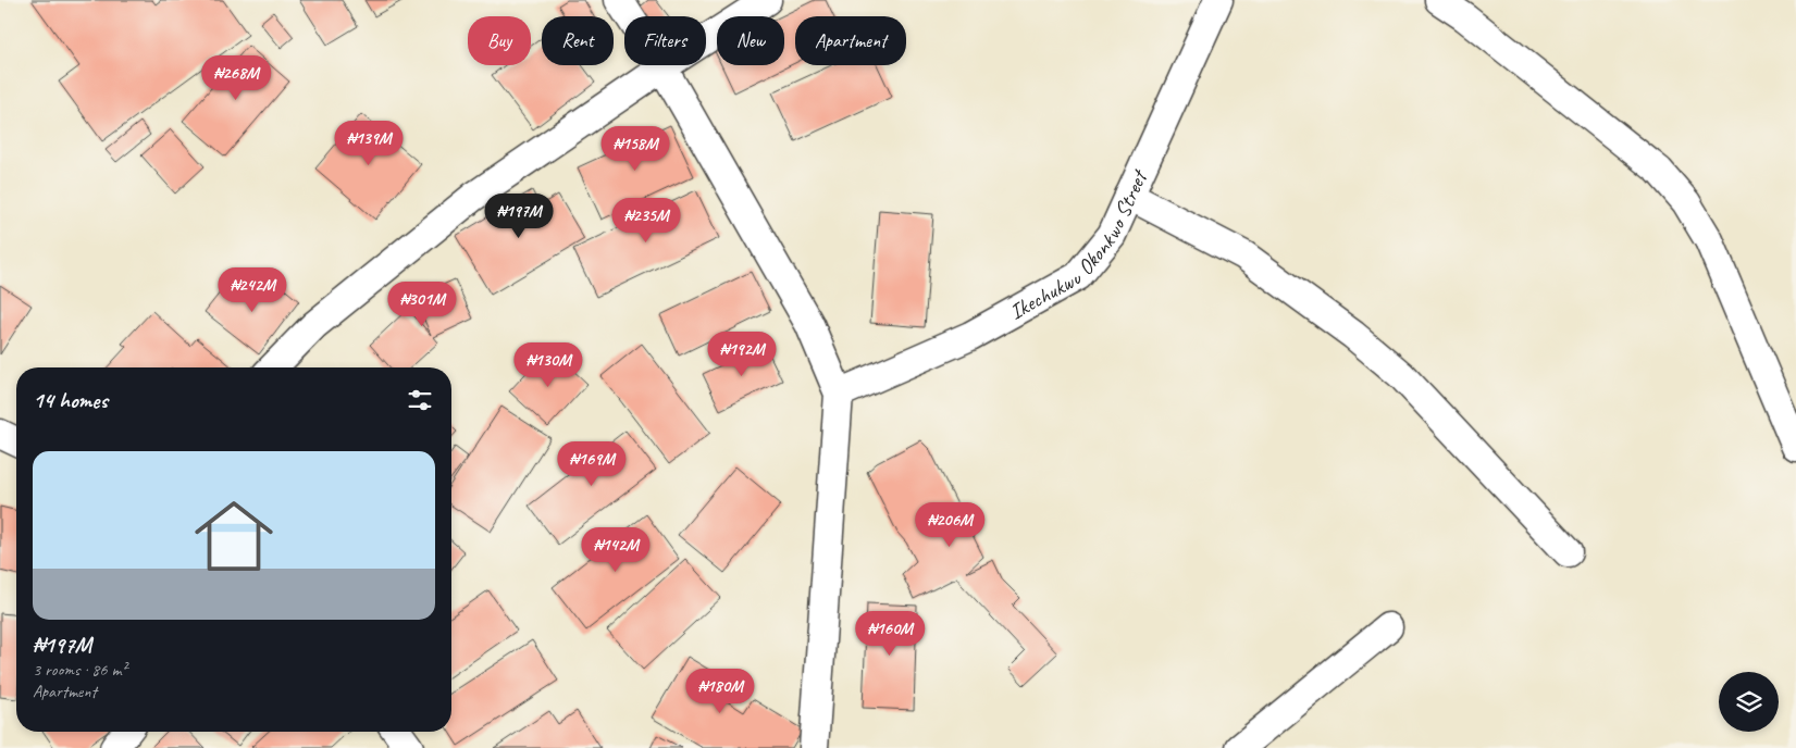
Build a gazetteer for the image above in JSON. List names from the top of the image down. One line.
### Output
{"streets":{"street":["Ikechukwu Okonkwo Street"]},"page":{"chip":["Buy","Rent","Filters","New","Apartment"],"price":["₦268M","₦139M","₦158M","₦197M","₦235M","₦242M","₦301M","₦192M","₦130M","₦169M","₦206M","₦142M","₦160M","₦180M"],"heading":"14 homes","list":[{"name":"₦197M","note":"3 rooms · 86 m² · Apartment"}]}}
